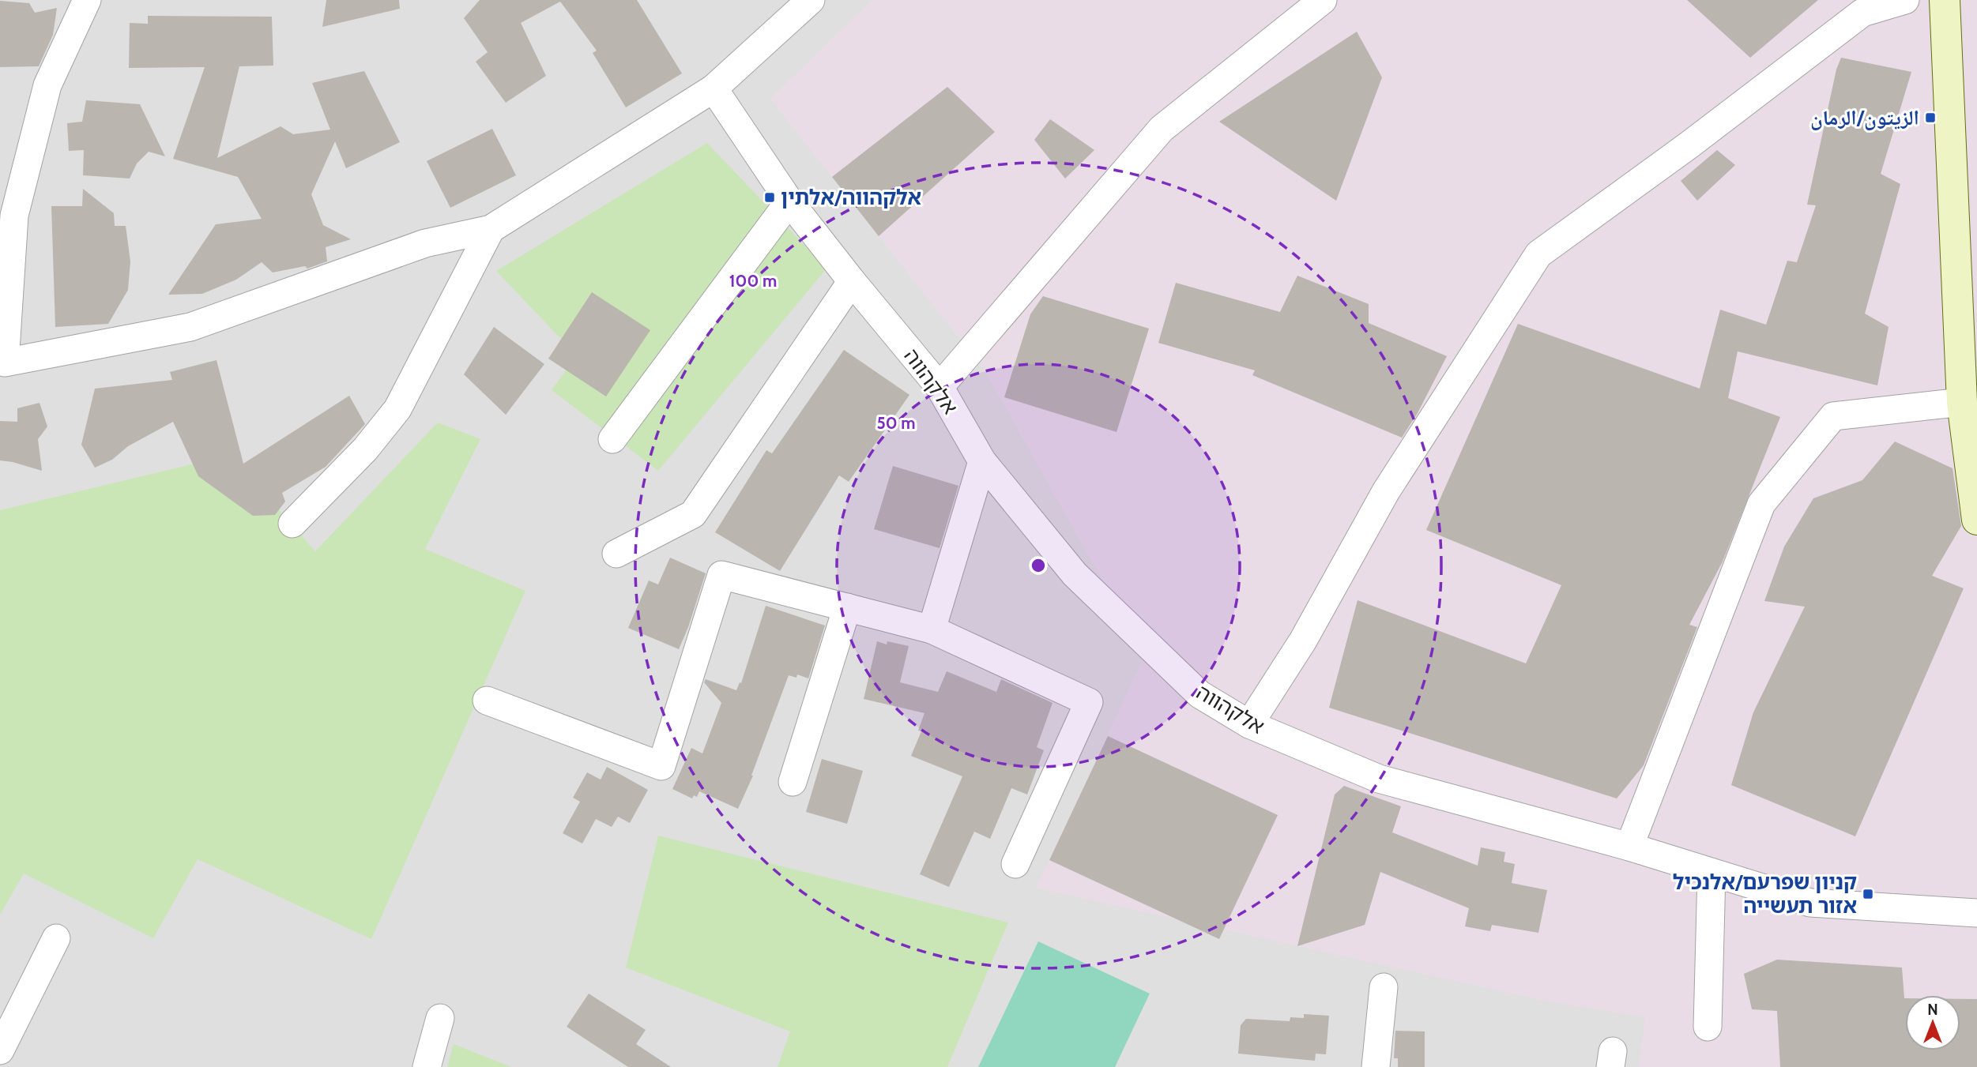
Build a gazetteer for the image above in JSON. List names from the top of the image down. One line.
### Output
{"streets":{"street":["אלקהווה"]},"places":{"transit":["الزيتون/الرمان","אלקהווה/אלתין","קניון שפרעם/אלנכיל אזור תעשייה"]},"north":"top","rings":["100 m","50 m"]}
